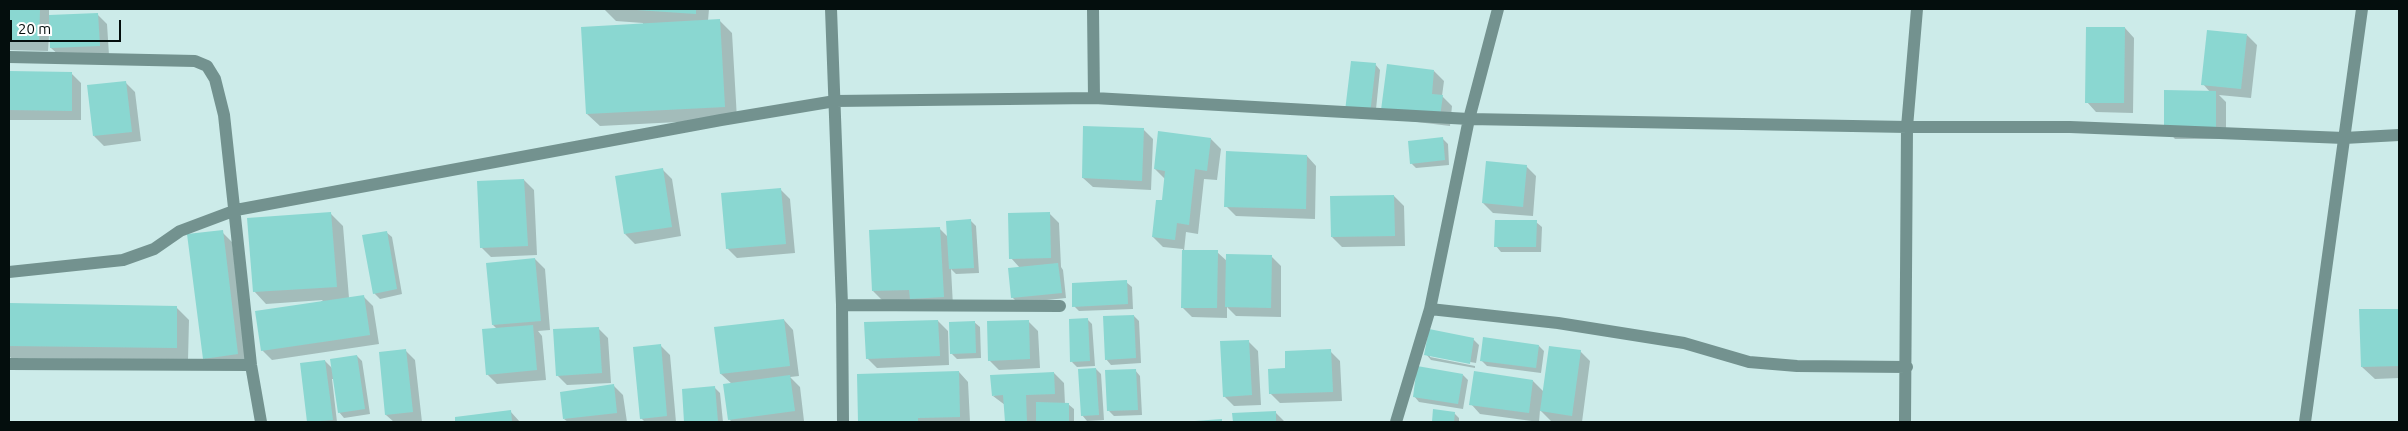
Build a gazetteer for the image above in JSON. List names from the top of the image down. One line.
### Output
{"scale_bar":"20 m"}
